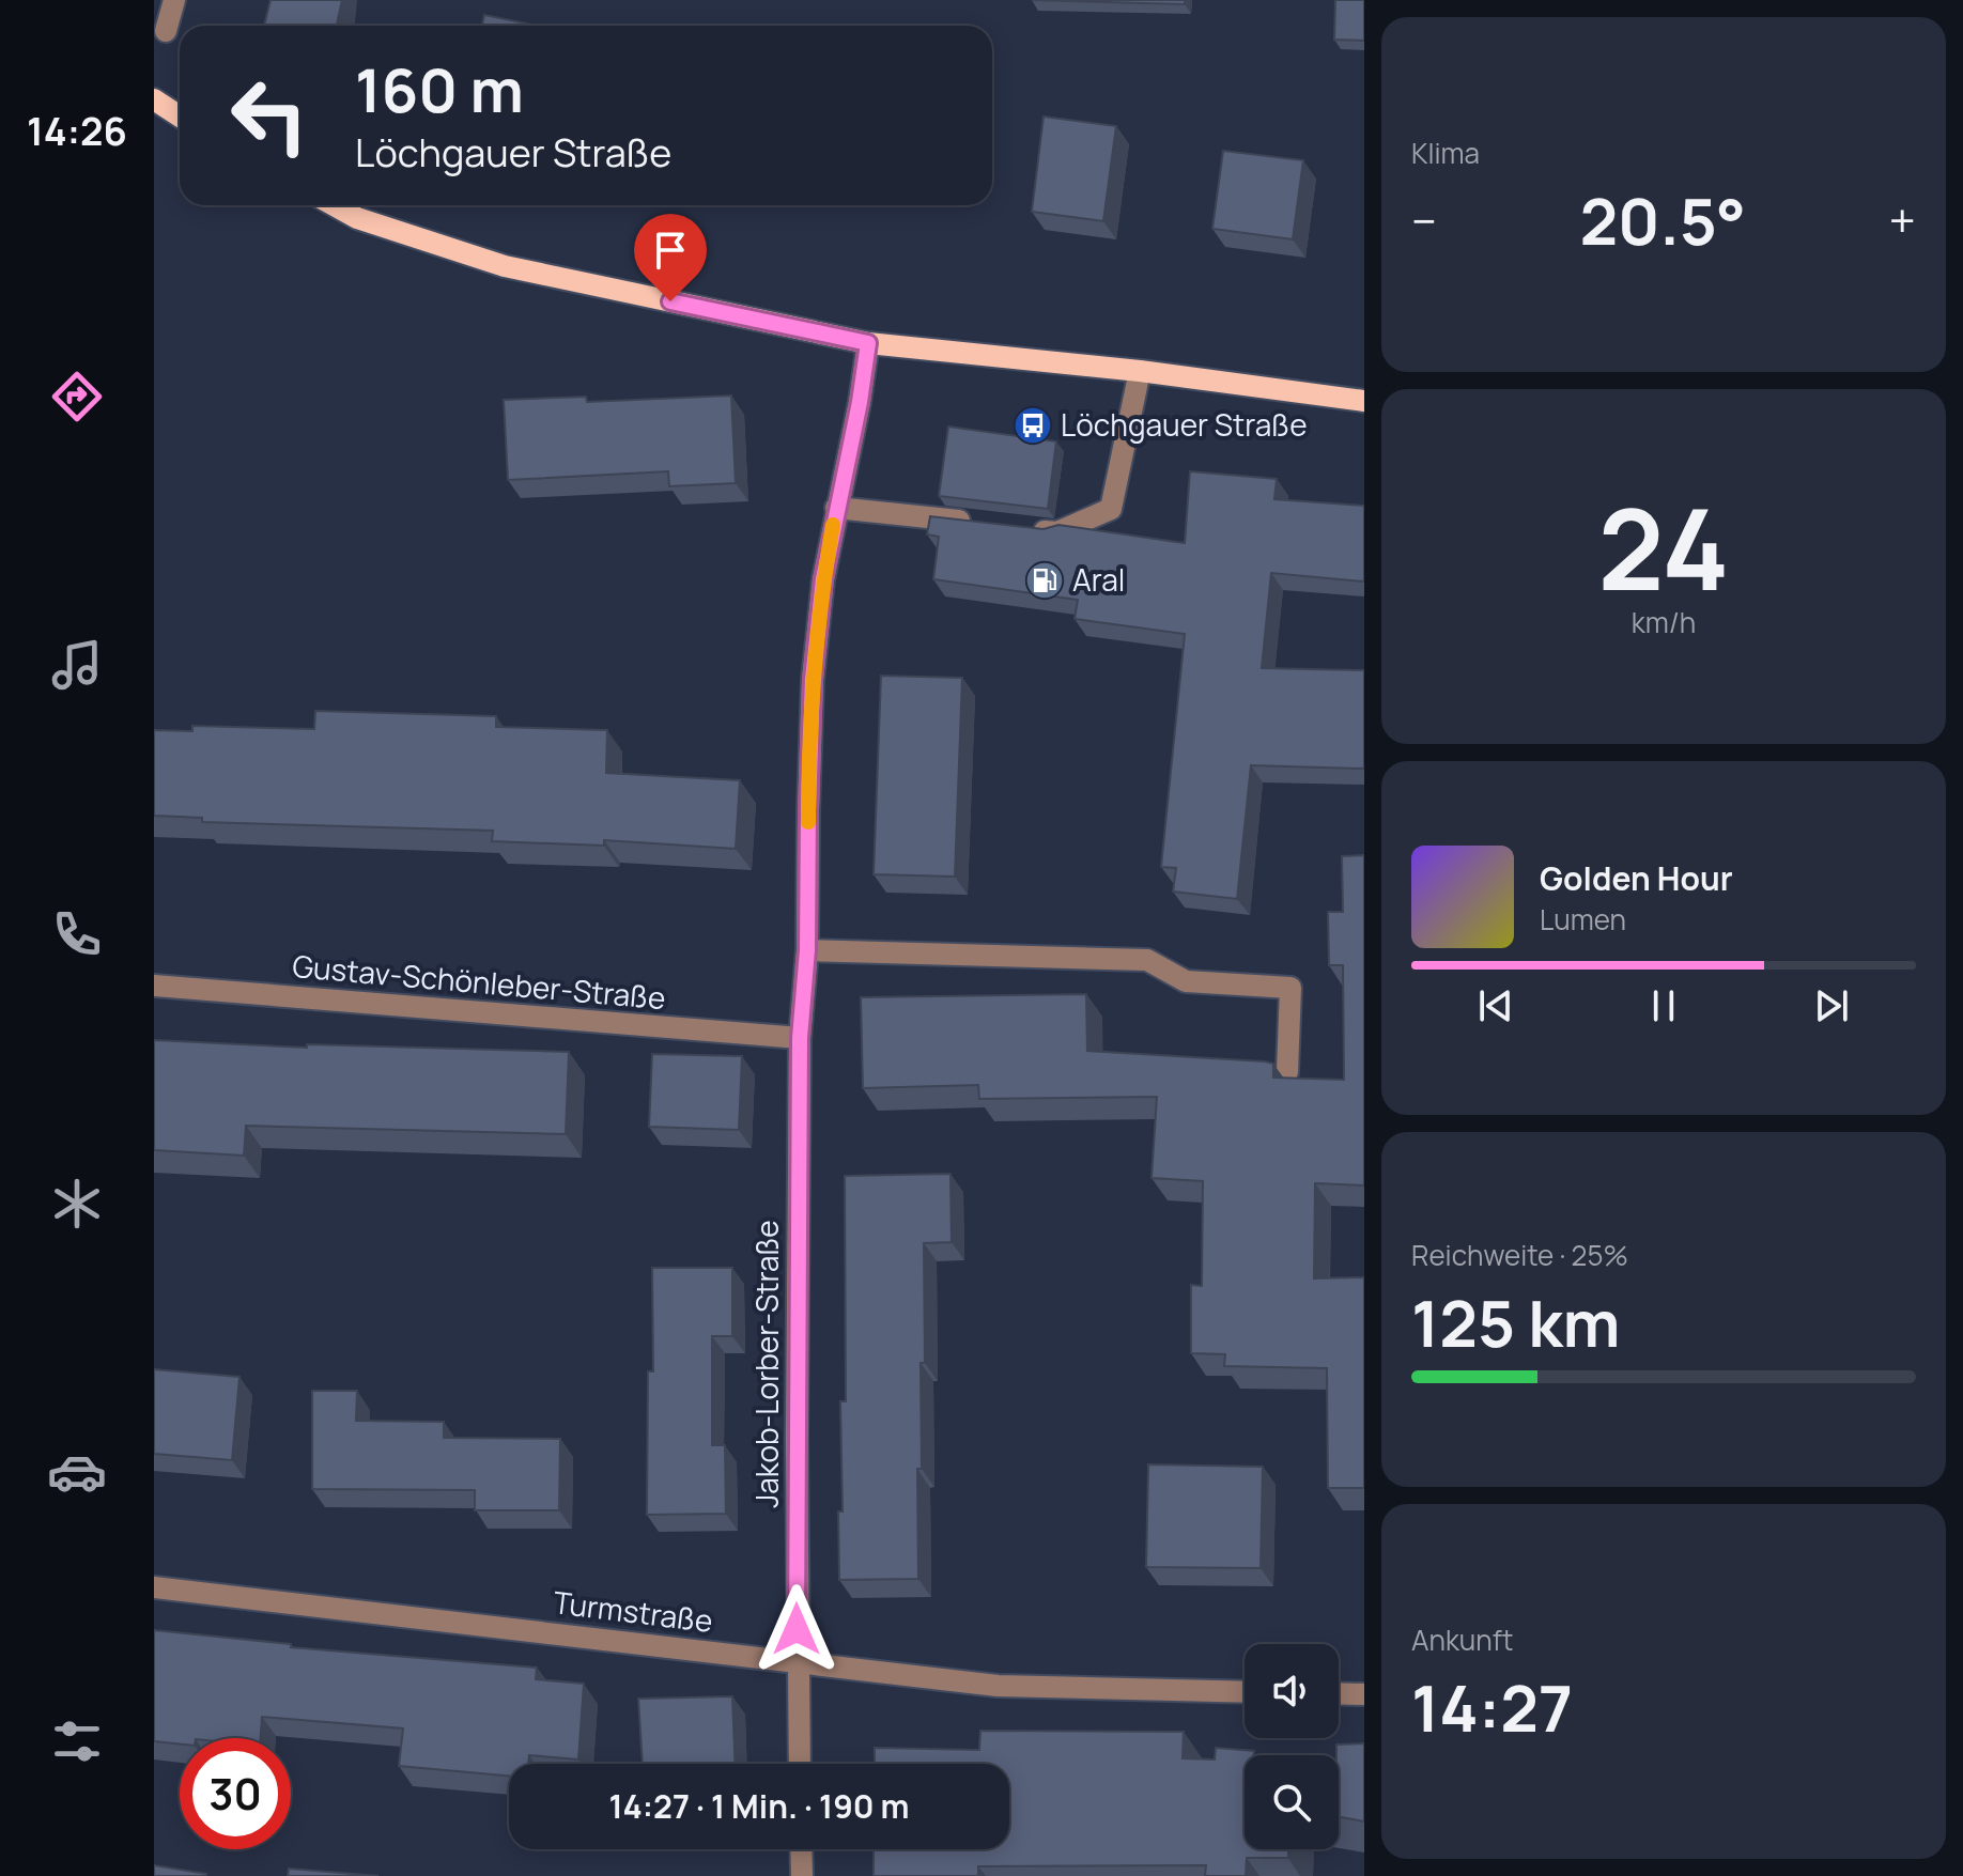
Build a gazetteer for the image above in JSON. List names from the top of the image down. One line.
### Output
{"streets":{"street":["Gustav-Schönleber-Straße","Jakob-Lorber-Straße","Turmstraße"]},"crossings":[["Gustav-Schönleber-Straße","Jakob-Lorber-Straße"],["Jakob-Lorber-Straße","Turmstraße"]],"places":{"bus stop":["Löchgauer Straße"],"fuel station":["Aral"]},"page":{"tabs":"14:26","tile":["Klima",["24","km/h"],["Reichweite · 25%","125 km"],["Ankunft","14:27"]],"turn":["160 m","Löchgauer Straße"],"heat":["−","20.5°","+"],"song":["Golden Hour","Lumen"],"limit":"30","trip":"14:27 · 1 Min. · 190 m"}}
